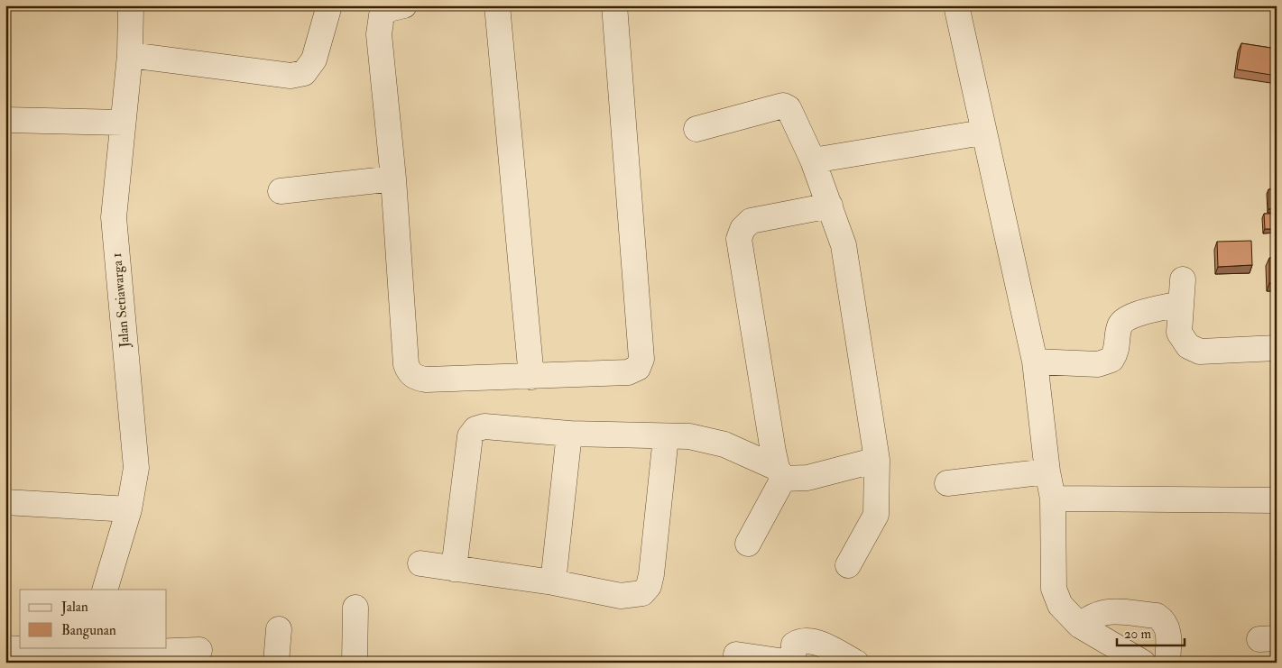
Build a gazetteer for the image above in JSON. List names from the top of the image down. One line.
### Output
{"streets":{"street":["Jalan Setiawarga 1"]},"legend":["Jalan","Bangunan"],"scale_bar":"20 m"}
